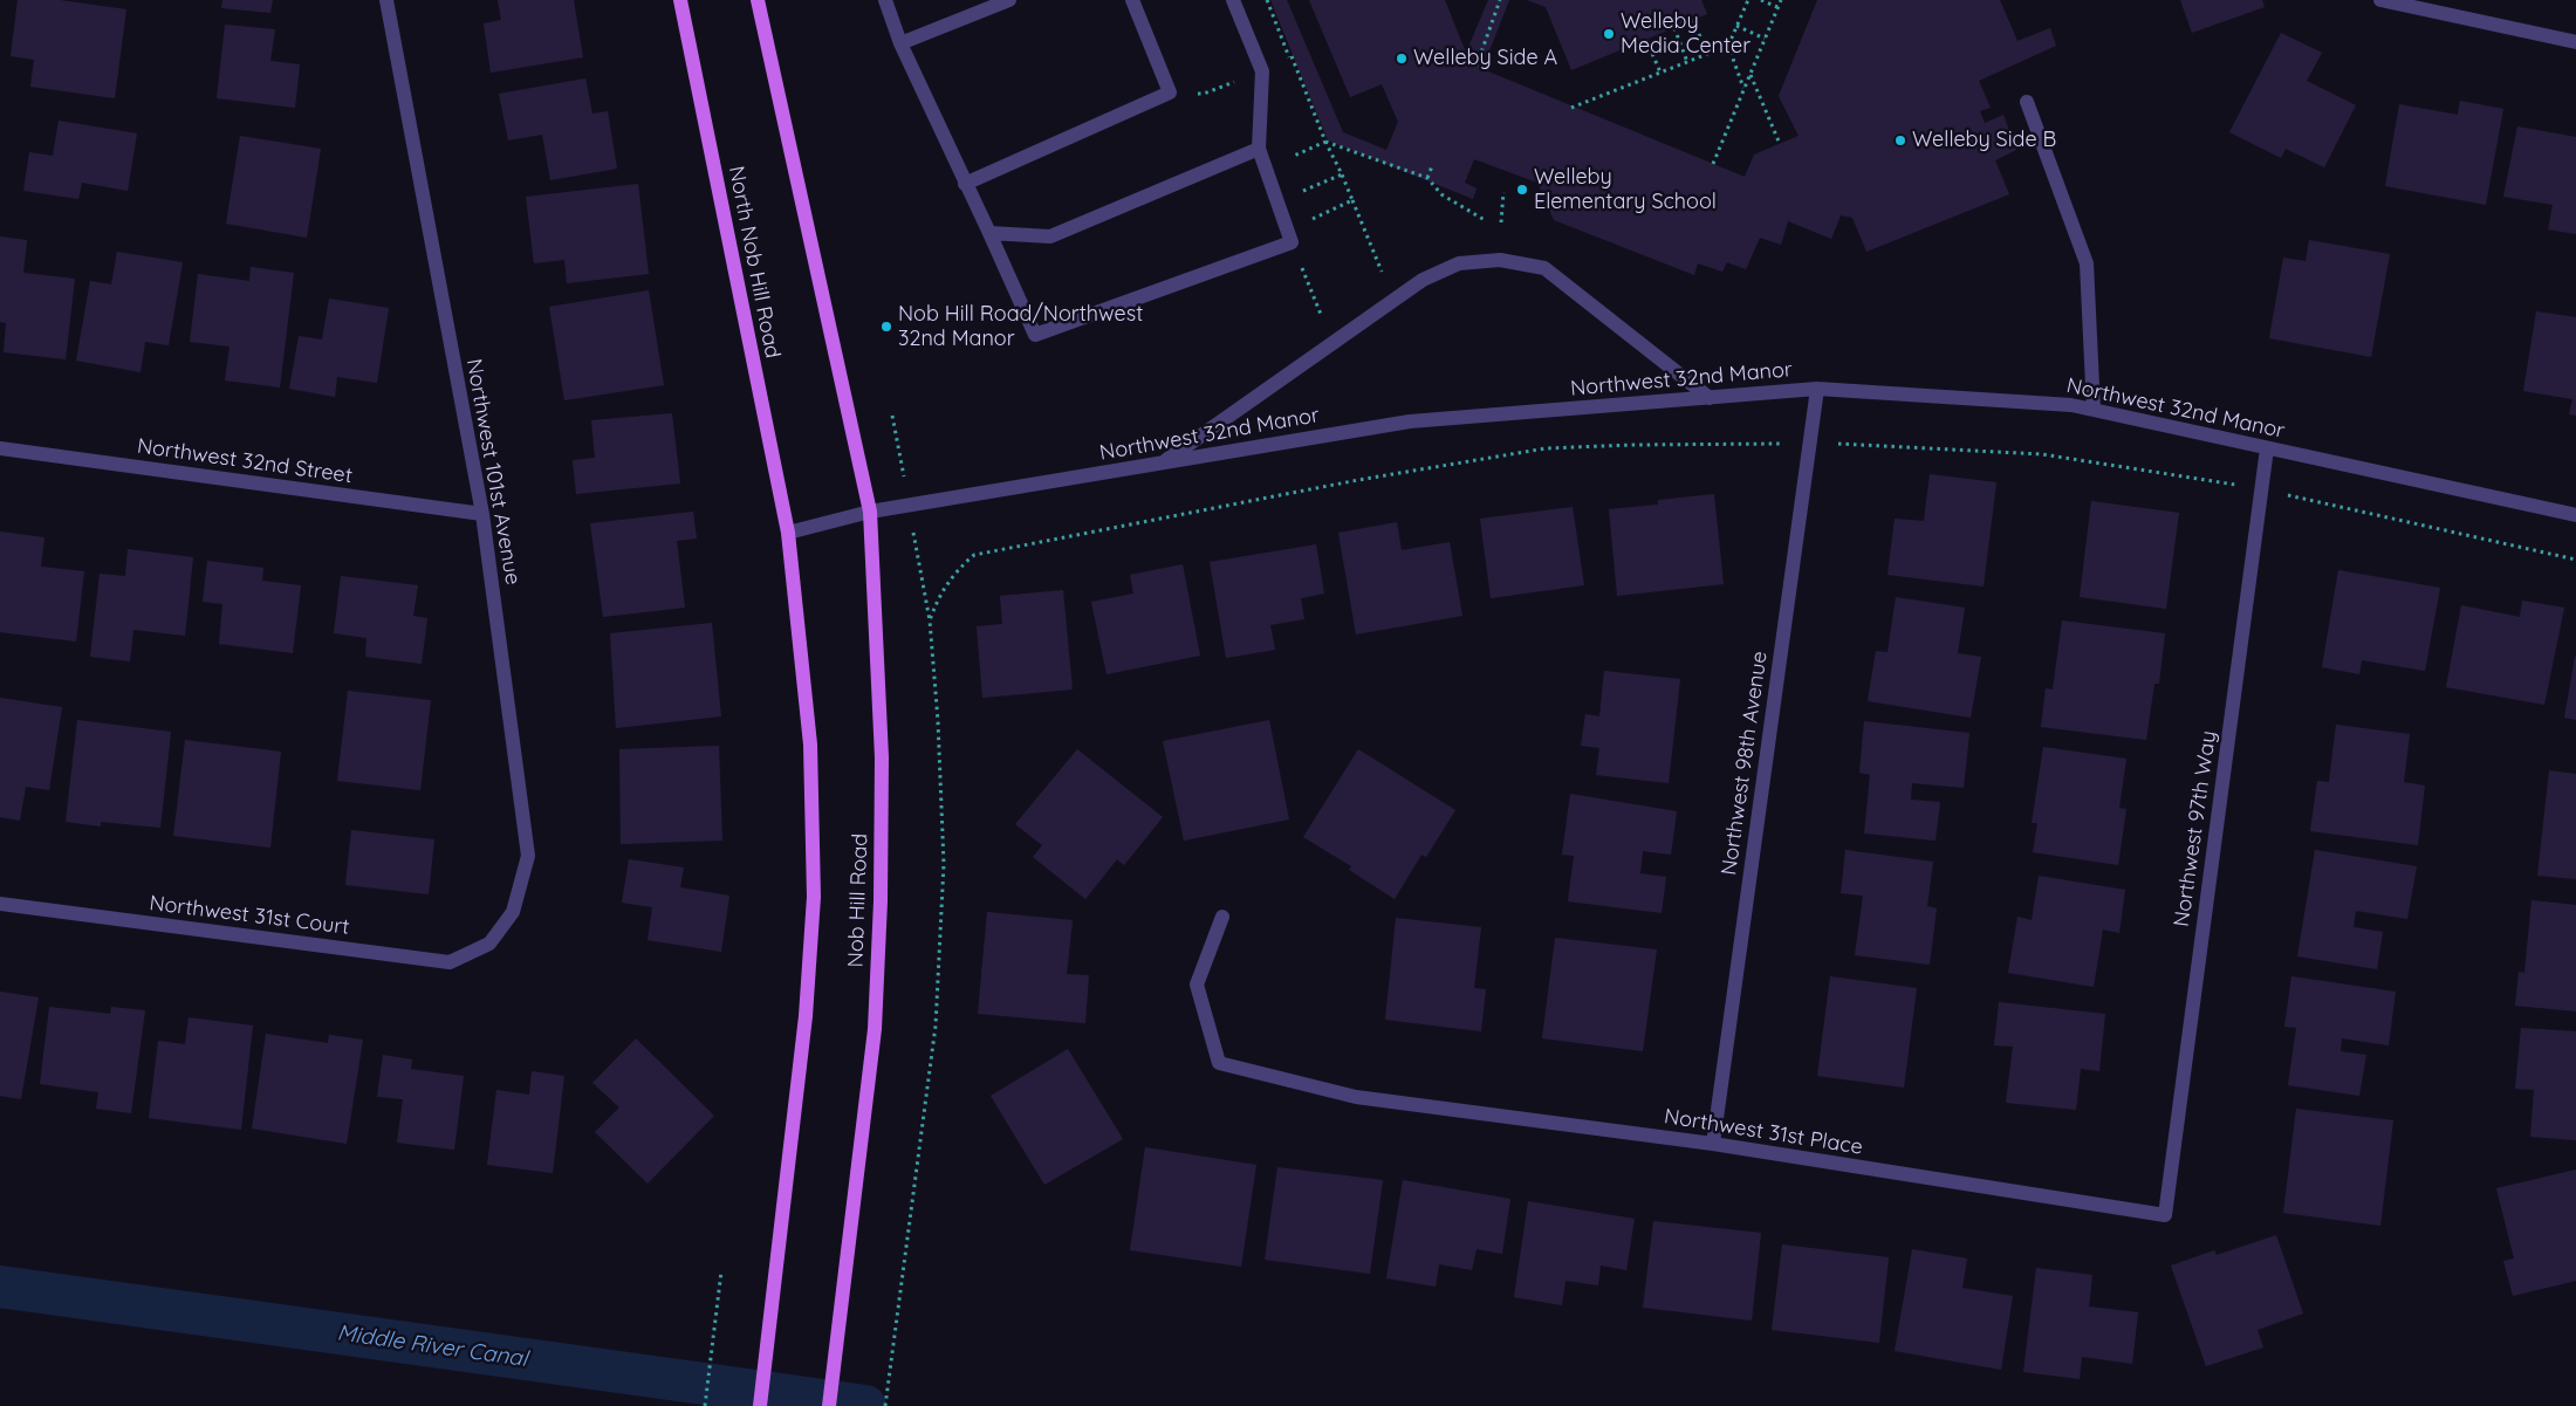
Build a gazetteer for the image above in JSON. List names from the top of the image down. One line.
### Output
{"streets":{"main road":["North Nob Hill Road","Nob Hill Road"],"street":["Northwest 32nd Manor","Northwest 32nd Street","Northwest 101st Avenue","Northwest 98th Avenue","Northwest 97th Way","Northwest 31st Court","Northwest 31st Place"]},"crossings":[["North Nob Hill Road","Northwest 32nd Manor"],["Northwest 32nd Manor","Northwest 98th Avenue"],["Northwest 32nd Manor","Northwest 97th Way"],["Northwest 32nd Manor","Nob Hill Road"],["Northwest 32nd Street","Northwest 101st Avenue"],["Northwest 101st Avenue","Northwest 31st Court"],["Northwest 98th Avenue","Northwest 31st Place"],["Northwest 97th Way","Northwest 31st Place"]],"water":["Middle River Canal"],"places":["Welleby Media Center","Welleby Side A","Welleby Side B","Welleby Elementary School","Nob Hill Road/Northwest 32nd Manor"]}
